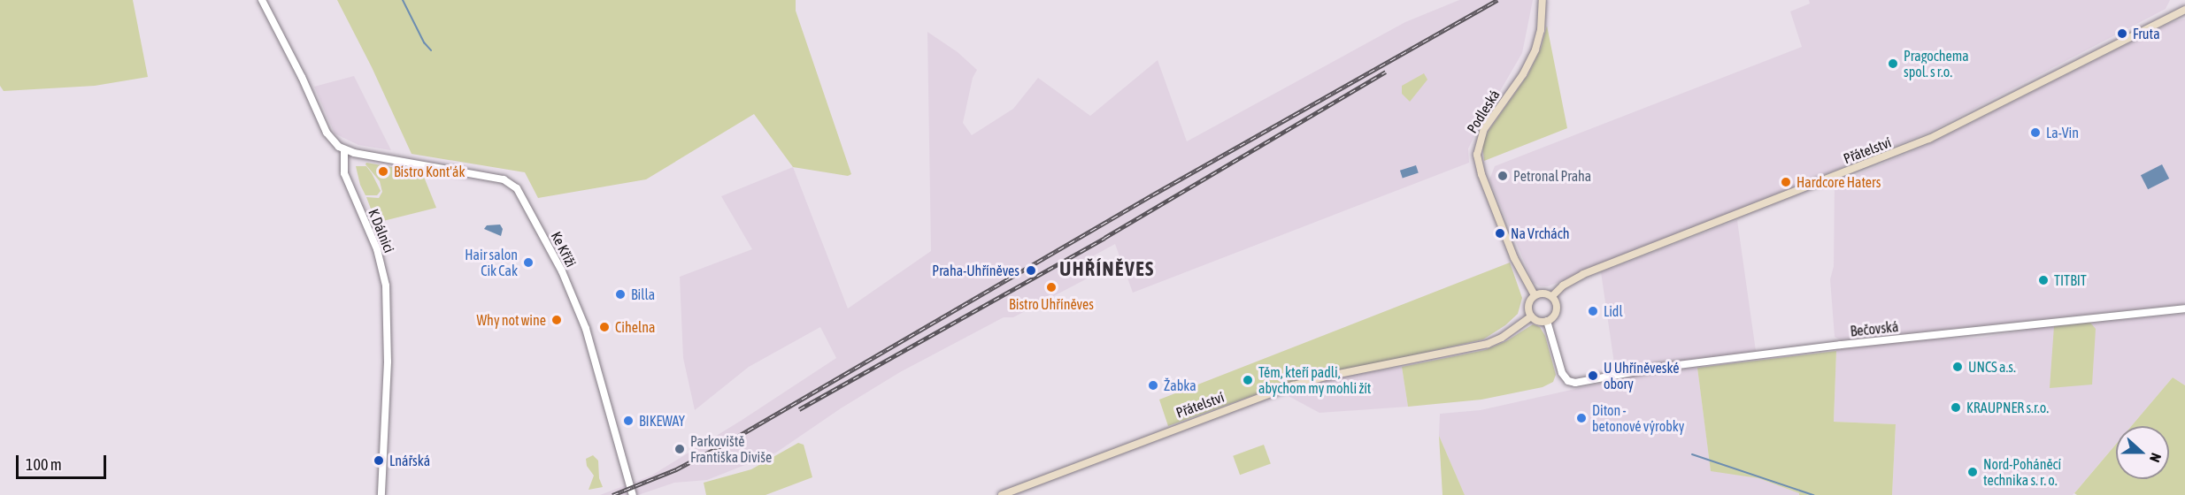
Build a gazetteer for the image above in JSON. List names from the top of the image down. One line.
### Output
{"streets":{"main road":["Podleská","Přátelství"],"street":["K Dálnici","Ke Kříži","Bečovská"]},"crossings":[["Podleská","Přátelství"],["Podleská","Bečovská"],["Přátelství","Bečovská"],["K Dálnici","Ke Kříži"]],"districts":["UHŘÍNĚVES"],"places":["Fruta","Pragochema spol. s r.o.","La-Vin","Bistro Kont'ák","Petronal Praha","Hardcore Haters","Na Vrchách","Hair salon Cik Cak","Praha-Uhříněves","TITBIT","Bistro Uhříněves","Billa","Lidl","Why not wine","Cihelna","UNCS a.s.","U Uhříněveské obory","Těm, kteří padli, abychom my mohli žít","Žabka","KRAUPNER s.r.o.","Diton - betonové výrobky","BIKEWAY","Parkoviště Františka Diviše","Lnářská","Nord-Poháněcí technika s. r. o."],"scale_bar":"100 m","north":"right"}
